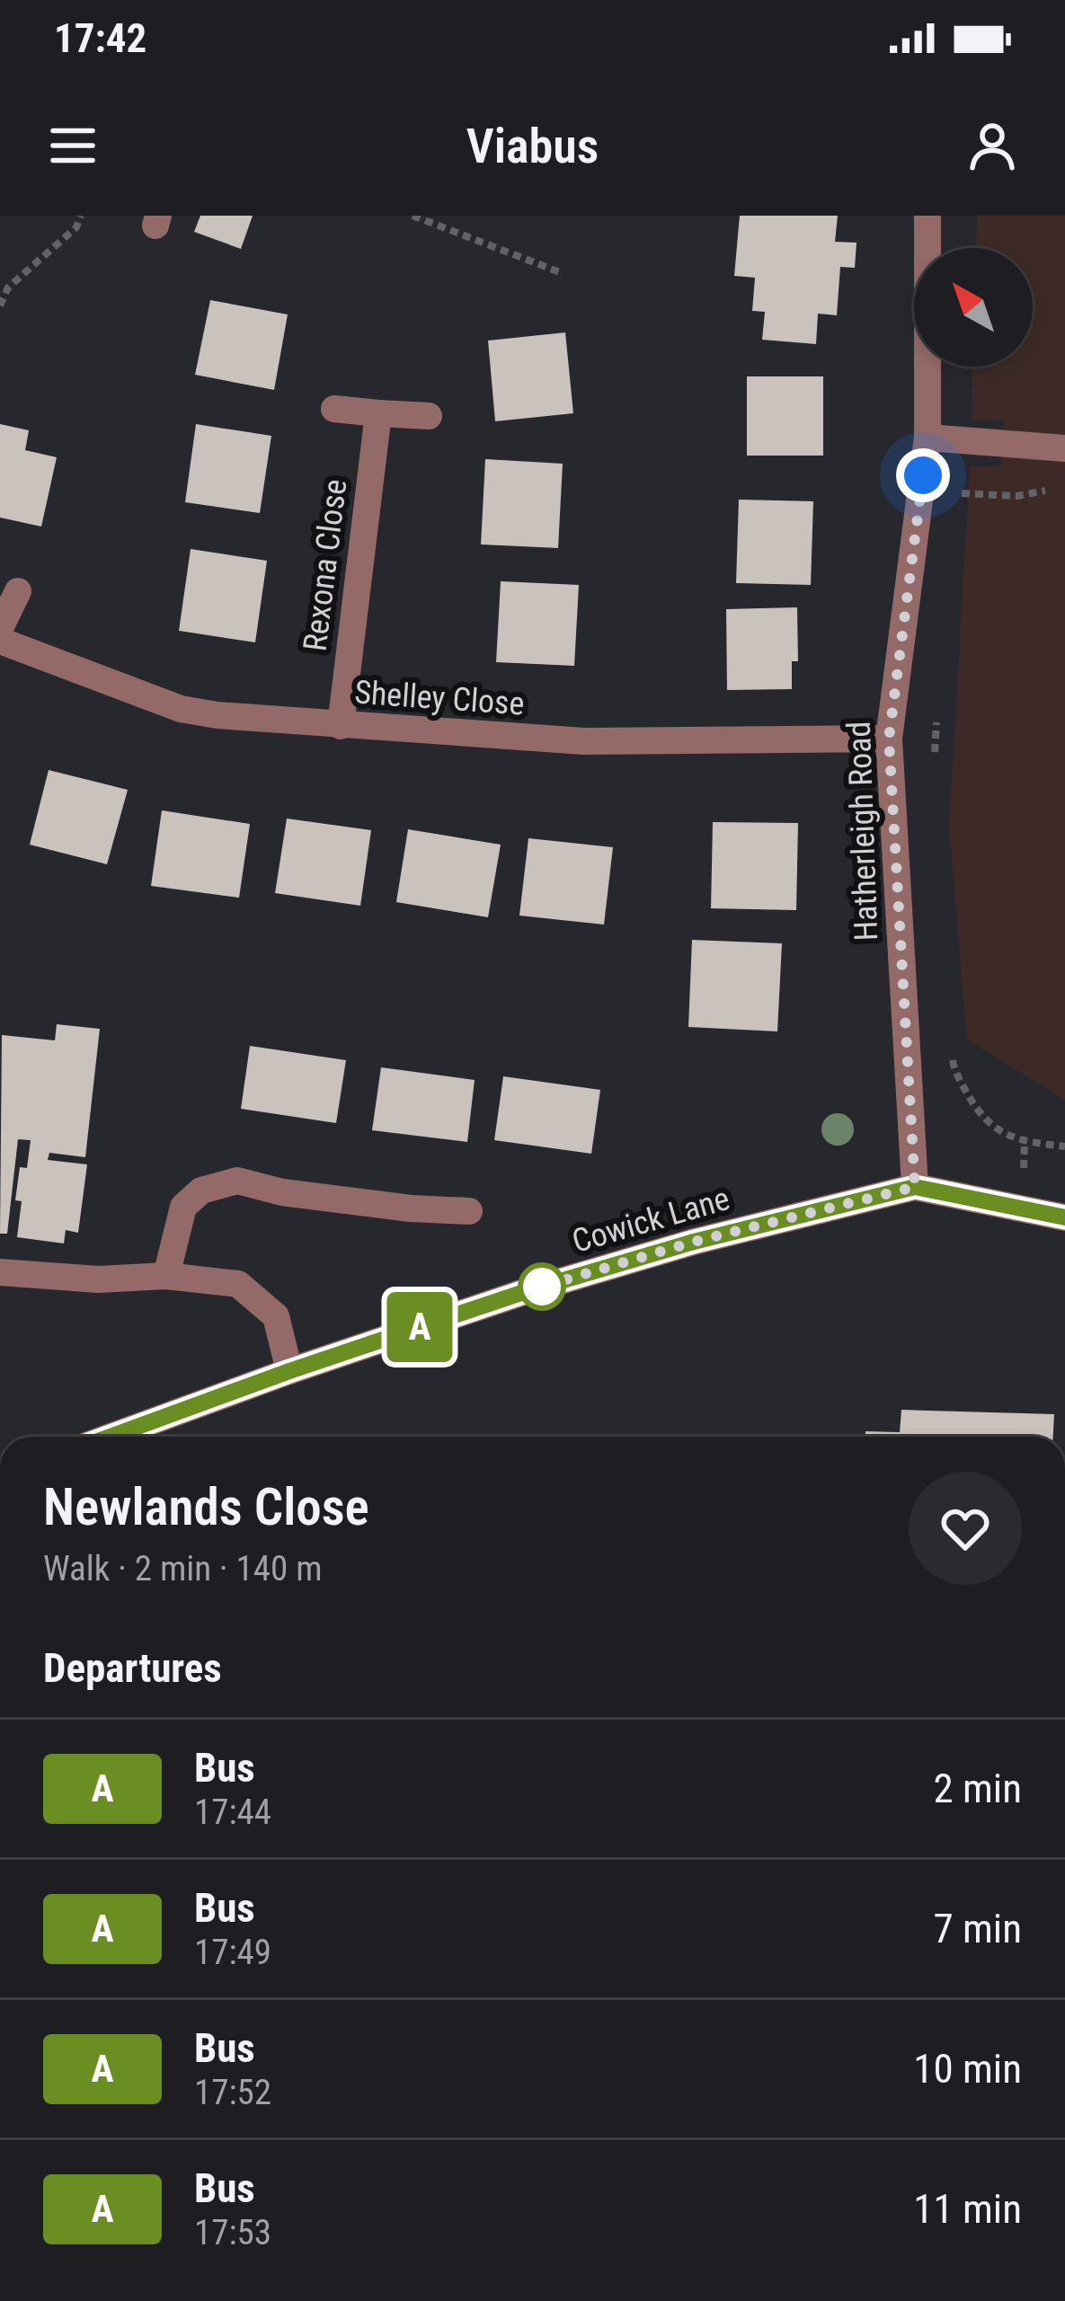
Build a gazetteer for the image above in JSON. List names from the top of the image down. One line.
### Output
{"streets":{"street":["Rexona Close","Shelley Close","Hatherleigh Road","Cowick Lane"]},"crossings":[["Rexona Close","Shelley Close"],["Shelley Close","Hatherleigh Road"],["Hatherleigh Road","Cowick Lane"]],"lines":["bus line A"],"north":"top left","page":{"status":"17:42","header":"Viabus","on_map":"A","heading":[["Newlands Close","Walk · 2 min · 140 m"],"Departures"],"list":[{"mark":"A","name":"Bus","note":"17:44","value":"2 min"},{"mark":"A","name":"Bus","note":"17:49","value":"7 min"},{"mark":"A","name":"Bus","note":"17:52","value":"10 min"},{"mark":"A","name":"Bus","note":"17:53","value":"11 min"}]}}
